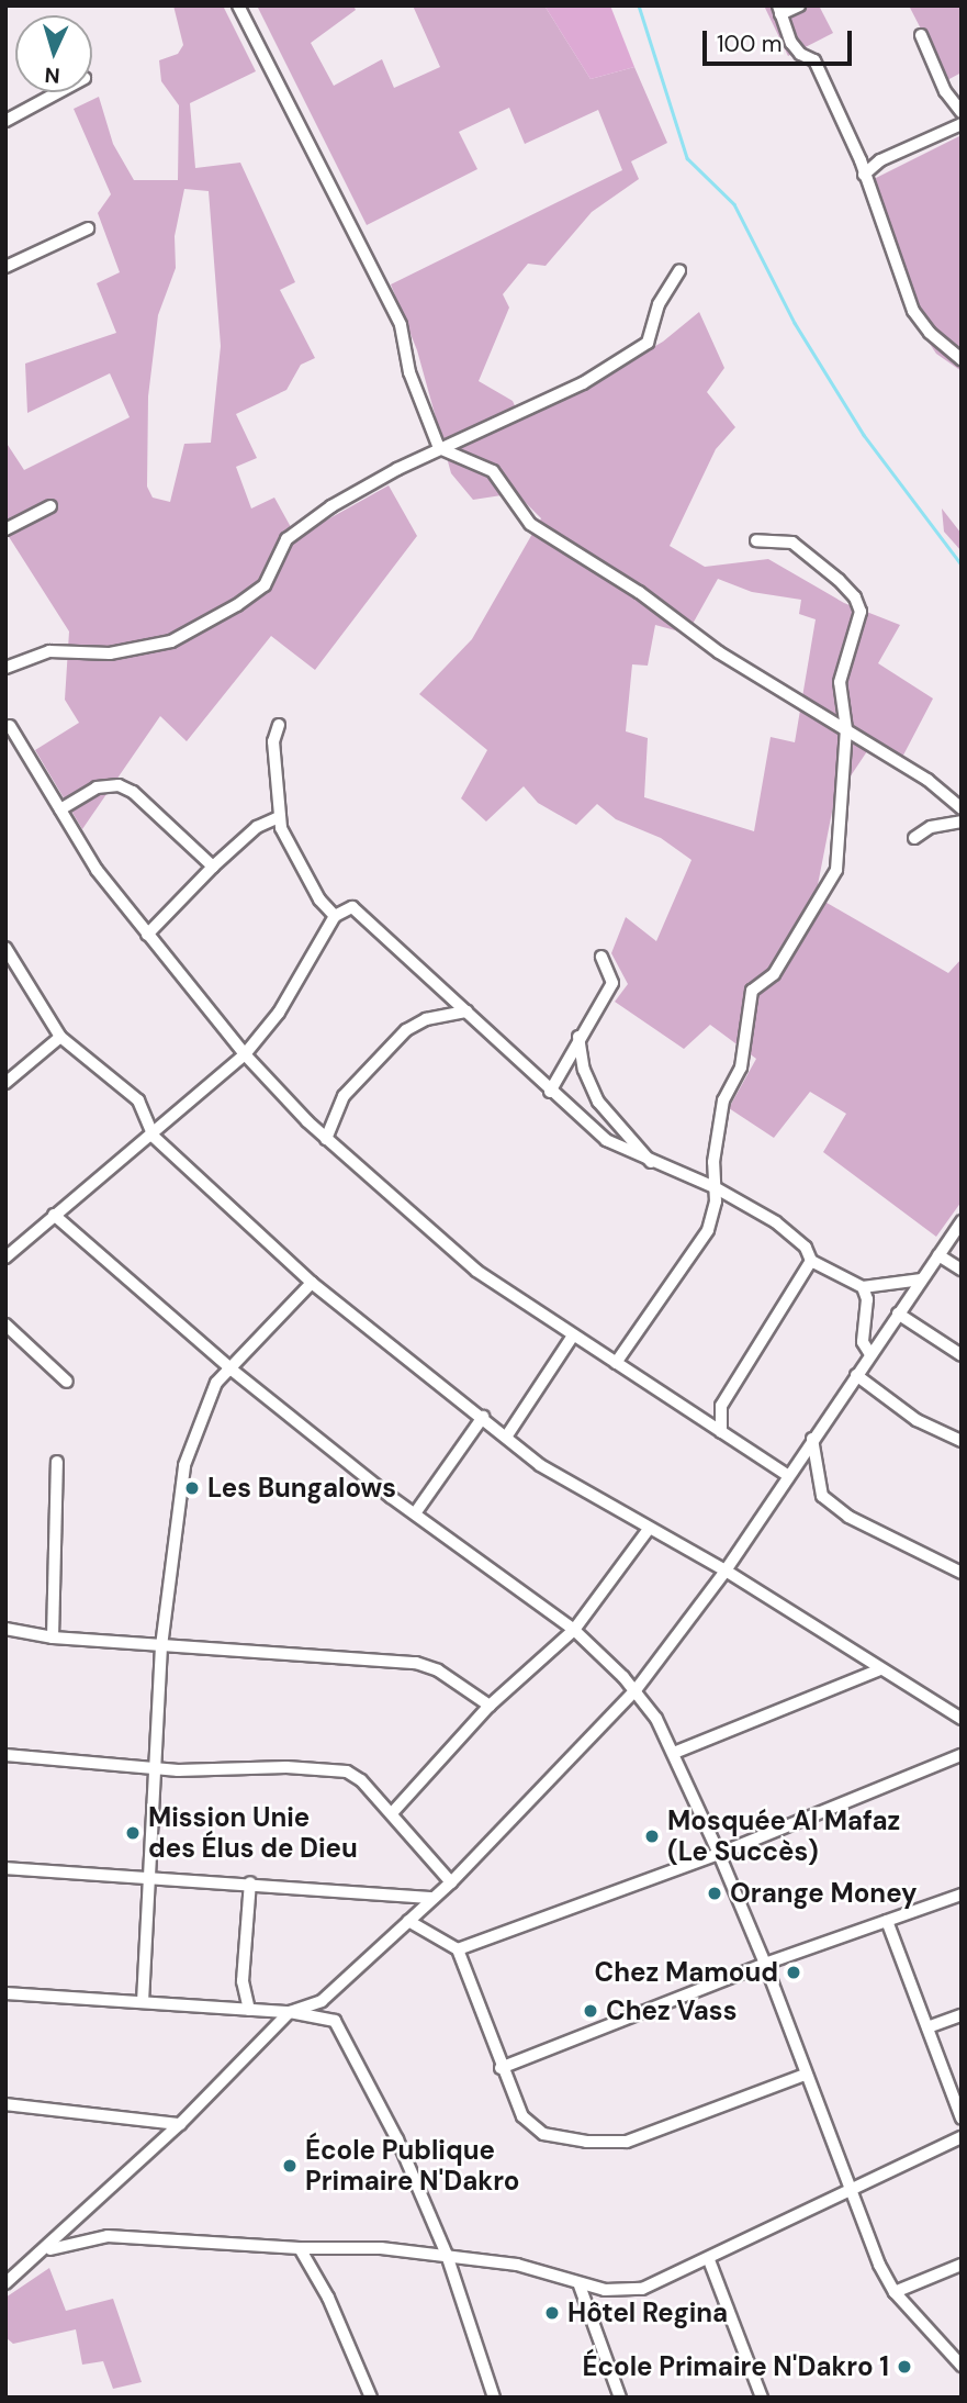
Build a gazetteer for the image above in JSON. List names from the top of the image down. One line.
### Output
{"places":["Les Bungalows","Mission Unie des Élus de Dieu","Mosquée Al Mafaz (Le Succès)","Orange Money","Chez Mamoud","Chez Vass","École Publique Primaire N'Dakro","Hôtel Regina","École Primaire N'Dakro 1"],"scale_bar":"100 m","north":"bottom"}
